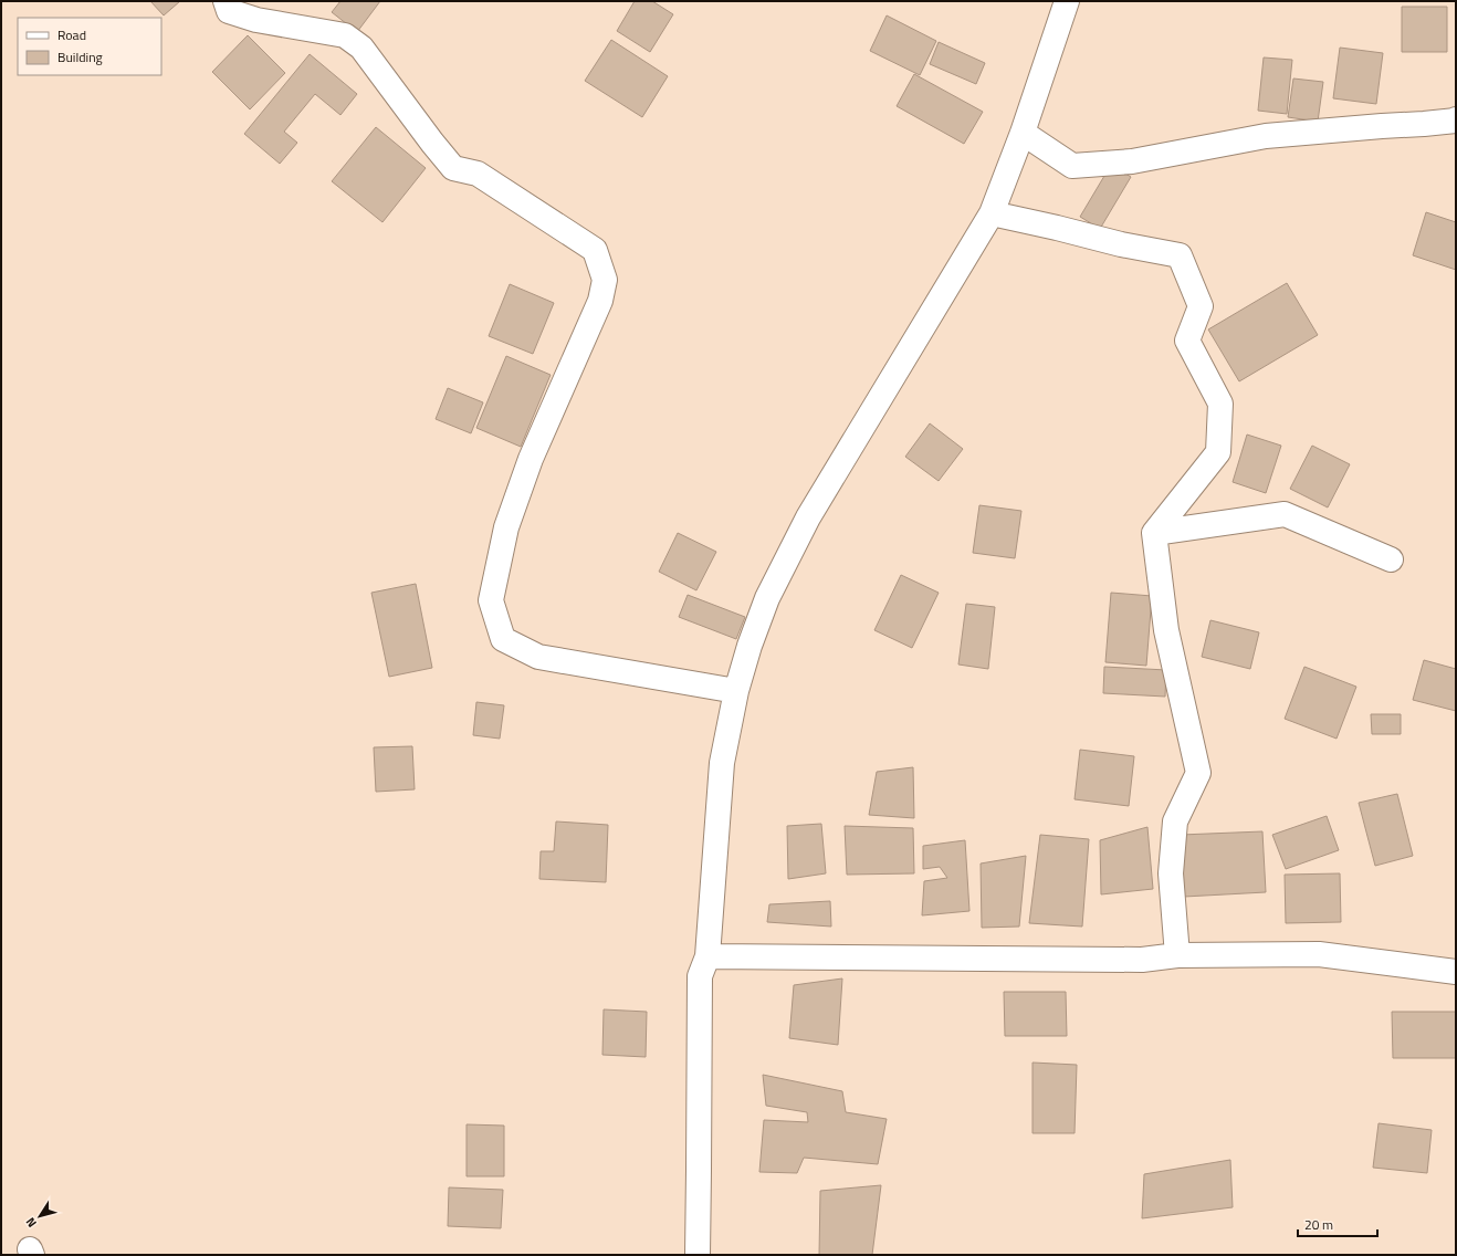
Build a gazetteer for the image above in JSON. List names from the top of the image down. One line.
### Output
{"legend":["Road","Building"],"scale_bar":"20 m","north":"bottom left"}
